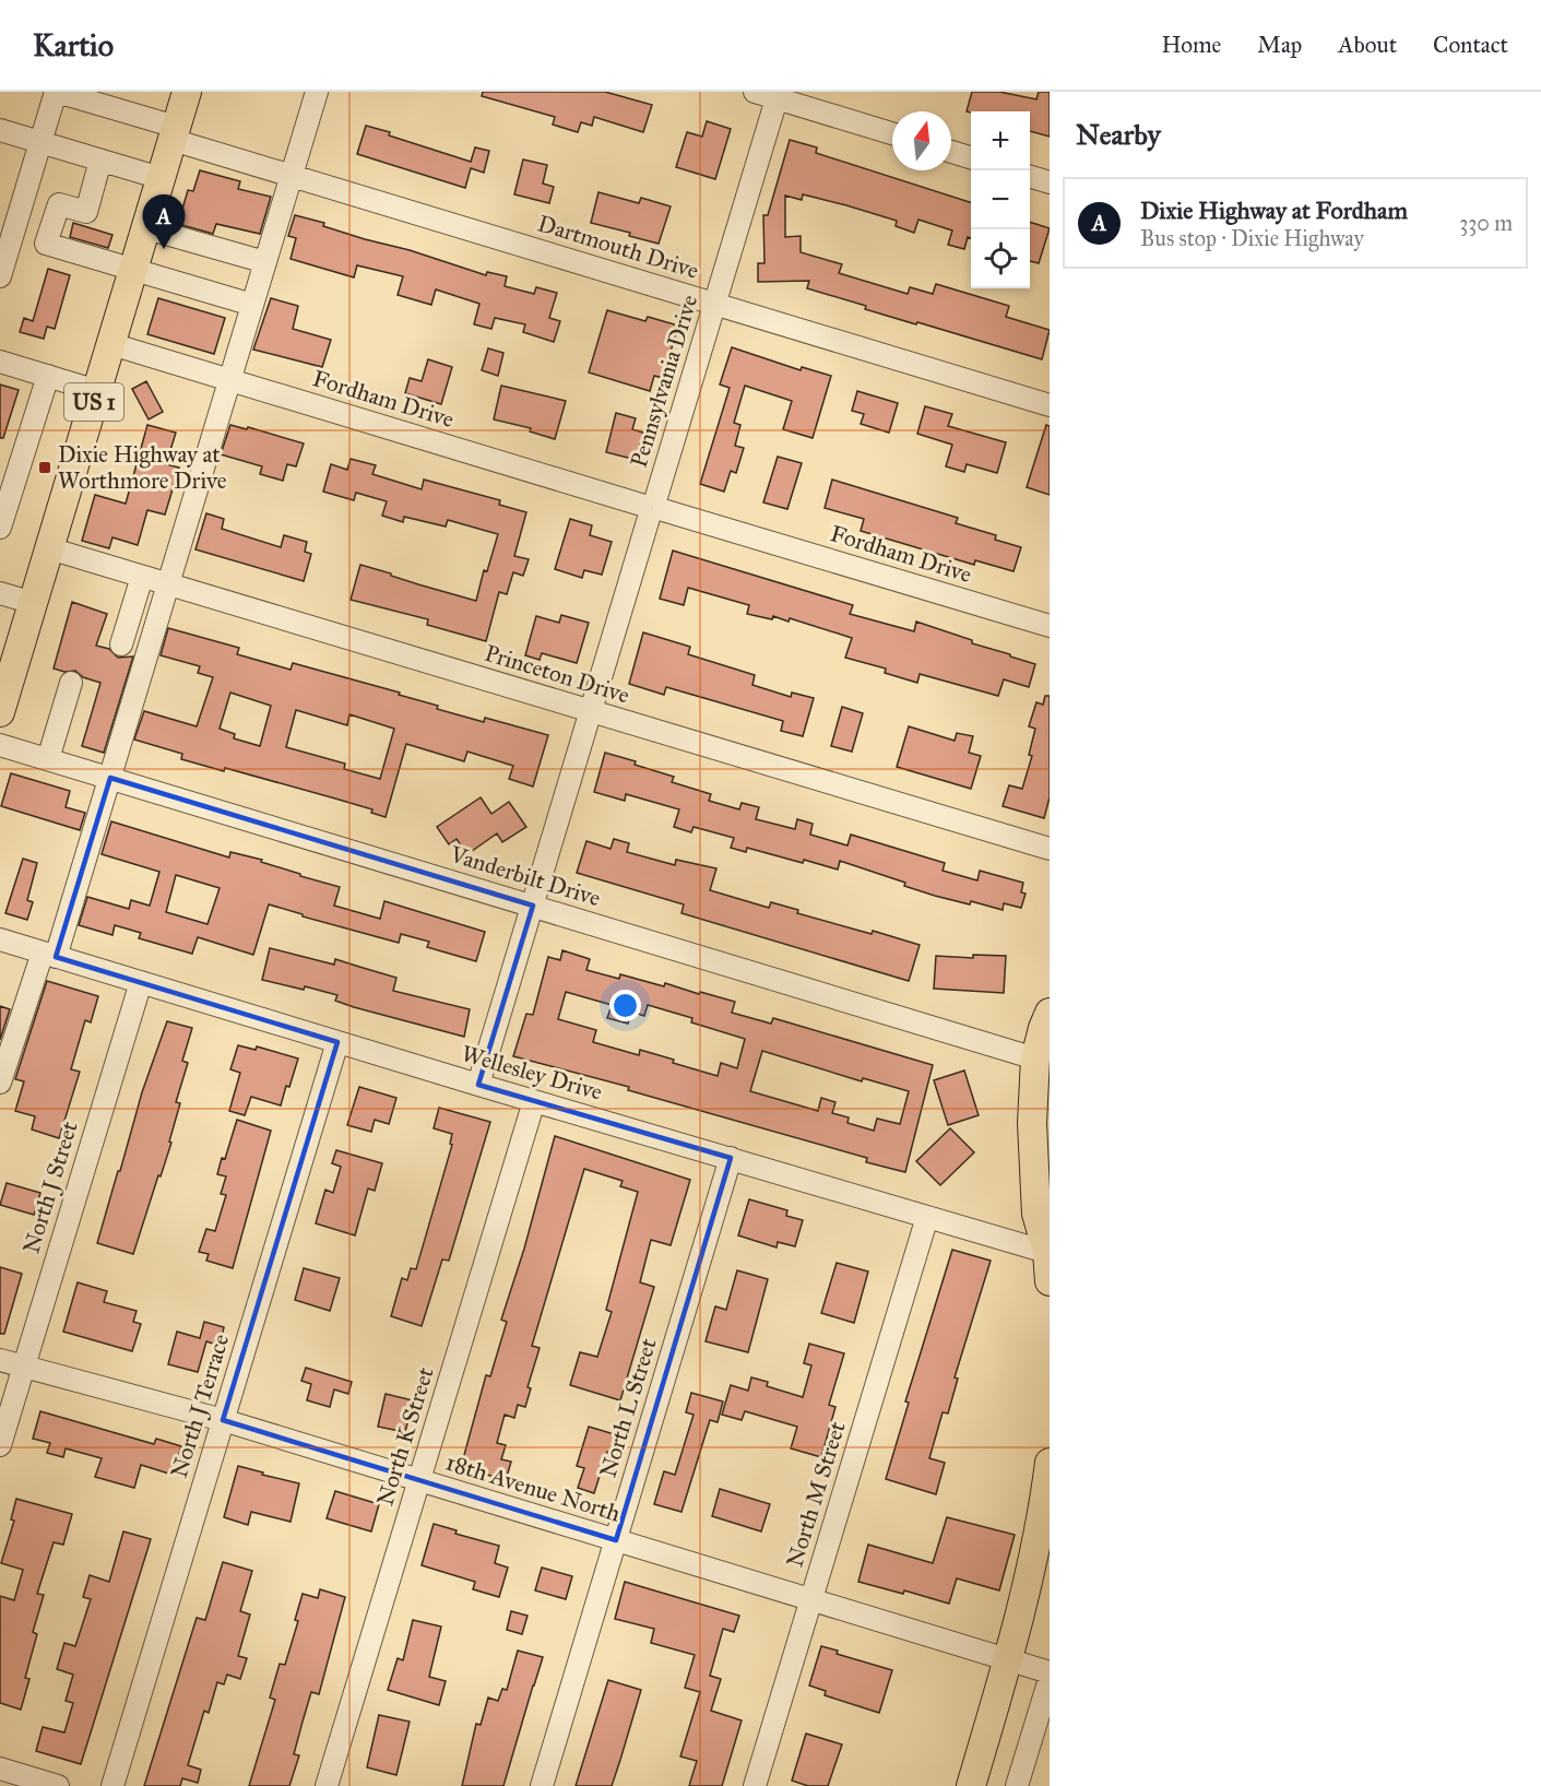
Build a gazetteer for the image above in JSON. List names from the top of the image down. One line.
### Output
{"streets":{"main road":["US 1"],"street":["Dartmouth Drive","Pennsylvania Drive","Fordham Drive","Princeton Drive","Vanderbilt Drive","Wellesley Drive","North J Street","North J Terrace","North L Street","North K Street","18th Avenue North","North M Street"]},"crossings":[["Dartmouth Drive","Pennsylvania Drive"],["Dartmouth Drive","US 1"],["Pennsylvania Drive","Fordham Drive"],["Pennsylvania Drive","Princeton Drive"],["Pennsylvania Drive","Vanderbilt Drive"],["Pennsylvania Drive","Wellesley Drive"],["Fordham Drive","US 1"],["US 1","Princeton Drive"],["Wellesley Drive","North J Street"],["Wellesley Drive","North J Terrace"],["Wellesley Drive","North L Street"],["Wellesley Drive","North K Street"],["Wellesley Drive","North M Street"],["North J Street","18th Avenue North"],["North J Terrace","18th Avenue North"],["North L Street","18th Avenue North"],["North K Street","18th Avenue North"],["18th Avenue North","North M Street"]],"places":{"transit":["Dixie Highway at Worthmore Drive"]},"north":"top","page":{"header":"Kartio","nav":["Home","Map","About","Contact"],"heading":"Nearby","map_buttons":["+","−"],"list":[{"mark":"A","name":"Dixie Highway at Fordham","note":"Bus stop · Dixie Highway","value":"330 m"}],"pins":"A"}}
